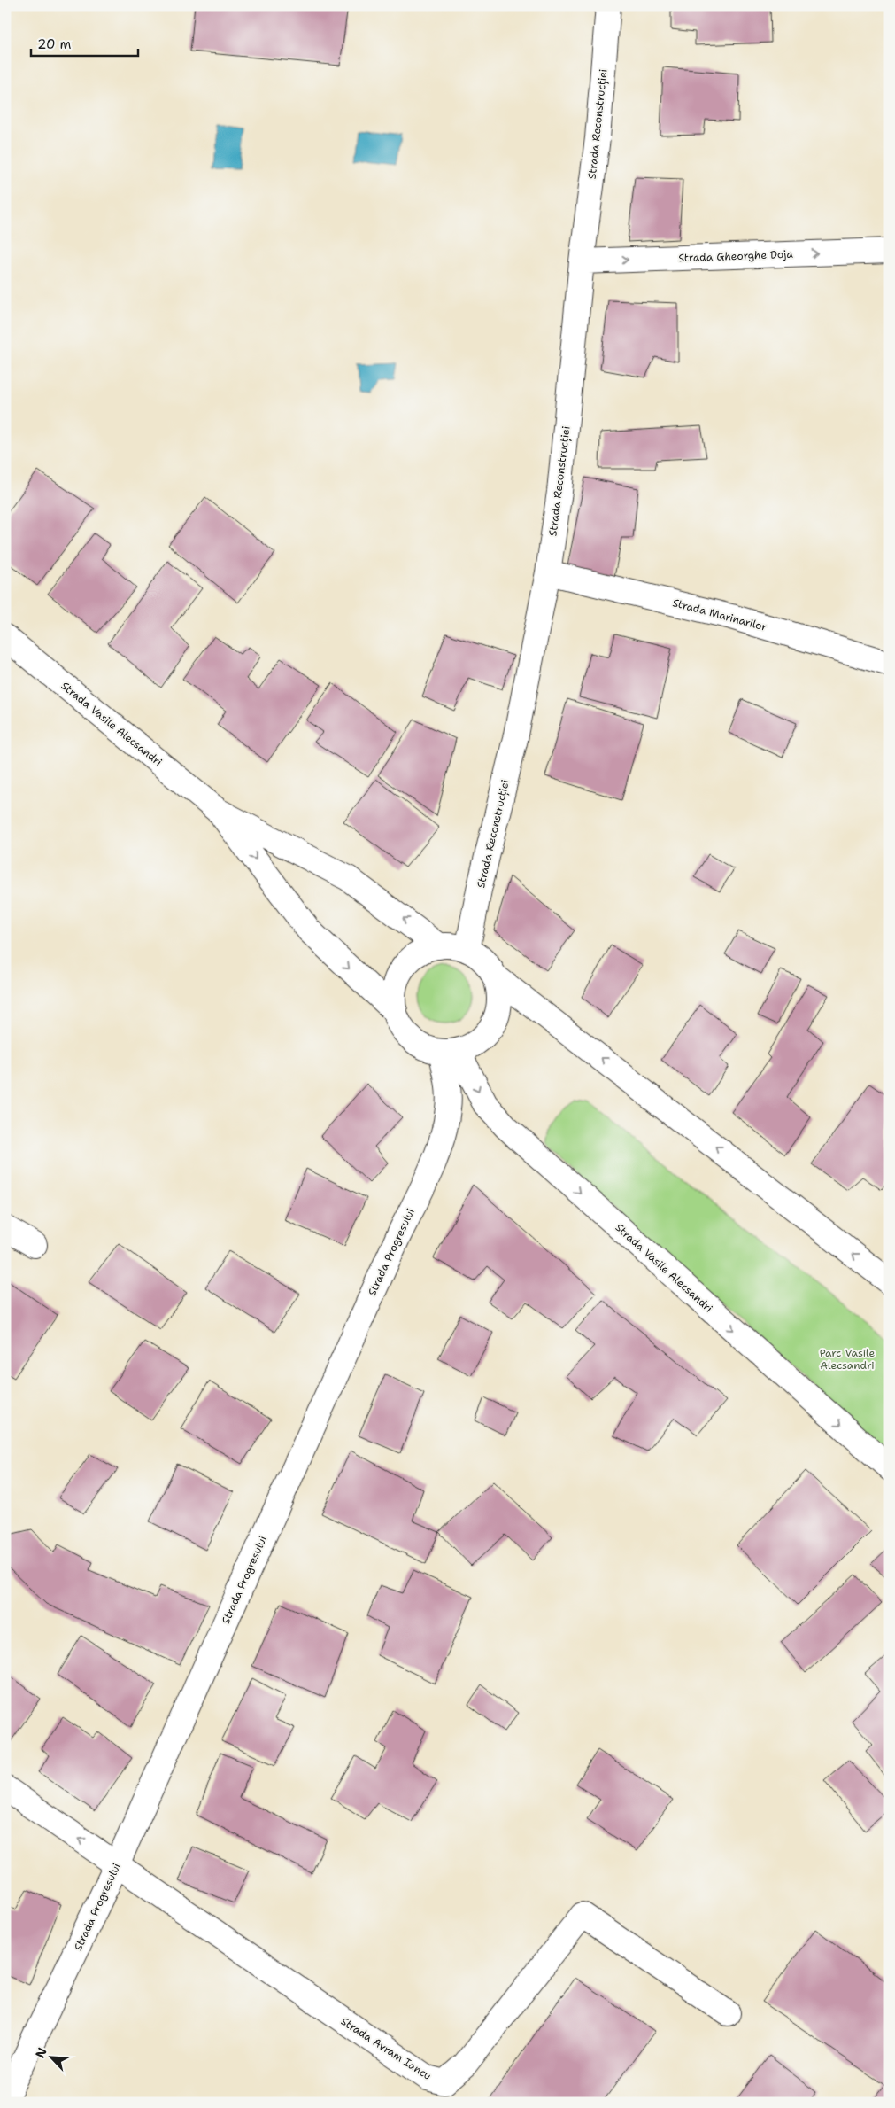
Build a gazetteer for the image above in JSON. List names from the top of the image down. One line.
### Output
{"streets":{"street":["Strada Reconstrucției","Strada Gheorghe Doja","Strada Marinarilor","Strada Vasile Alecsandri","Strada Progresului","Strada Avram Iancu"]},"crossings":[["Strada Reconstrucției","Strada Gheorghe Doja"],["Strada Reconstrucției","Strada Marinarilor"],["Strada Reconstrucției","Strada Vasile Alecsandri"],["Strada Reconstrucției","Strada Progresului"],["Strada Vasile Alecsandri","Strada Progresului"],["Strada Progresului","Strada Avram Iancu"]],"one_way":["Strada Gheorghe Doja"],"parks":["Parc Vasile Alecsandri"],"scale_bar":"20 m","north":"top left"}
